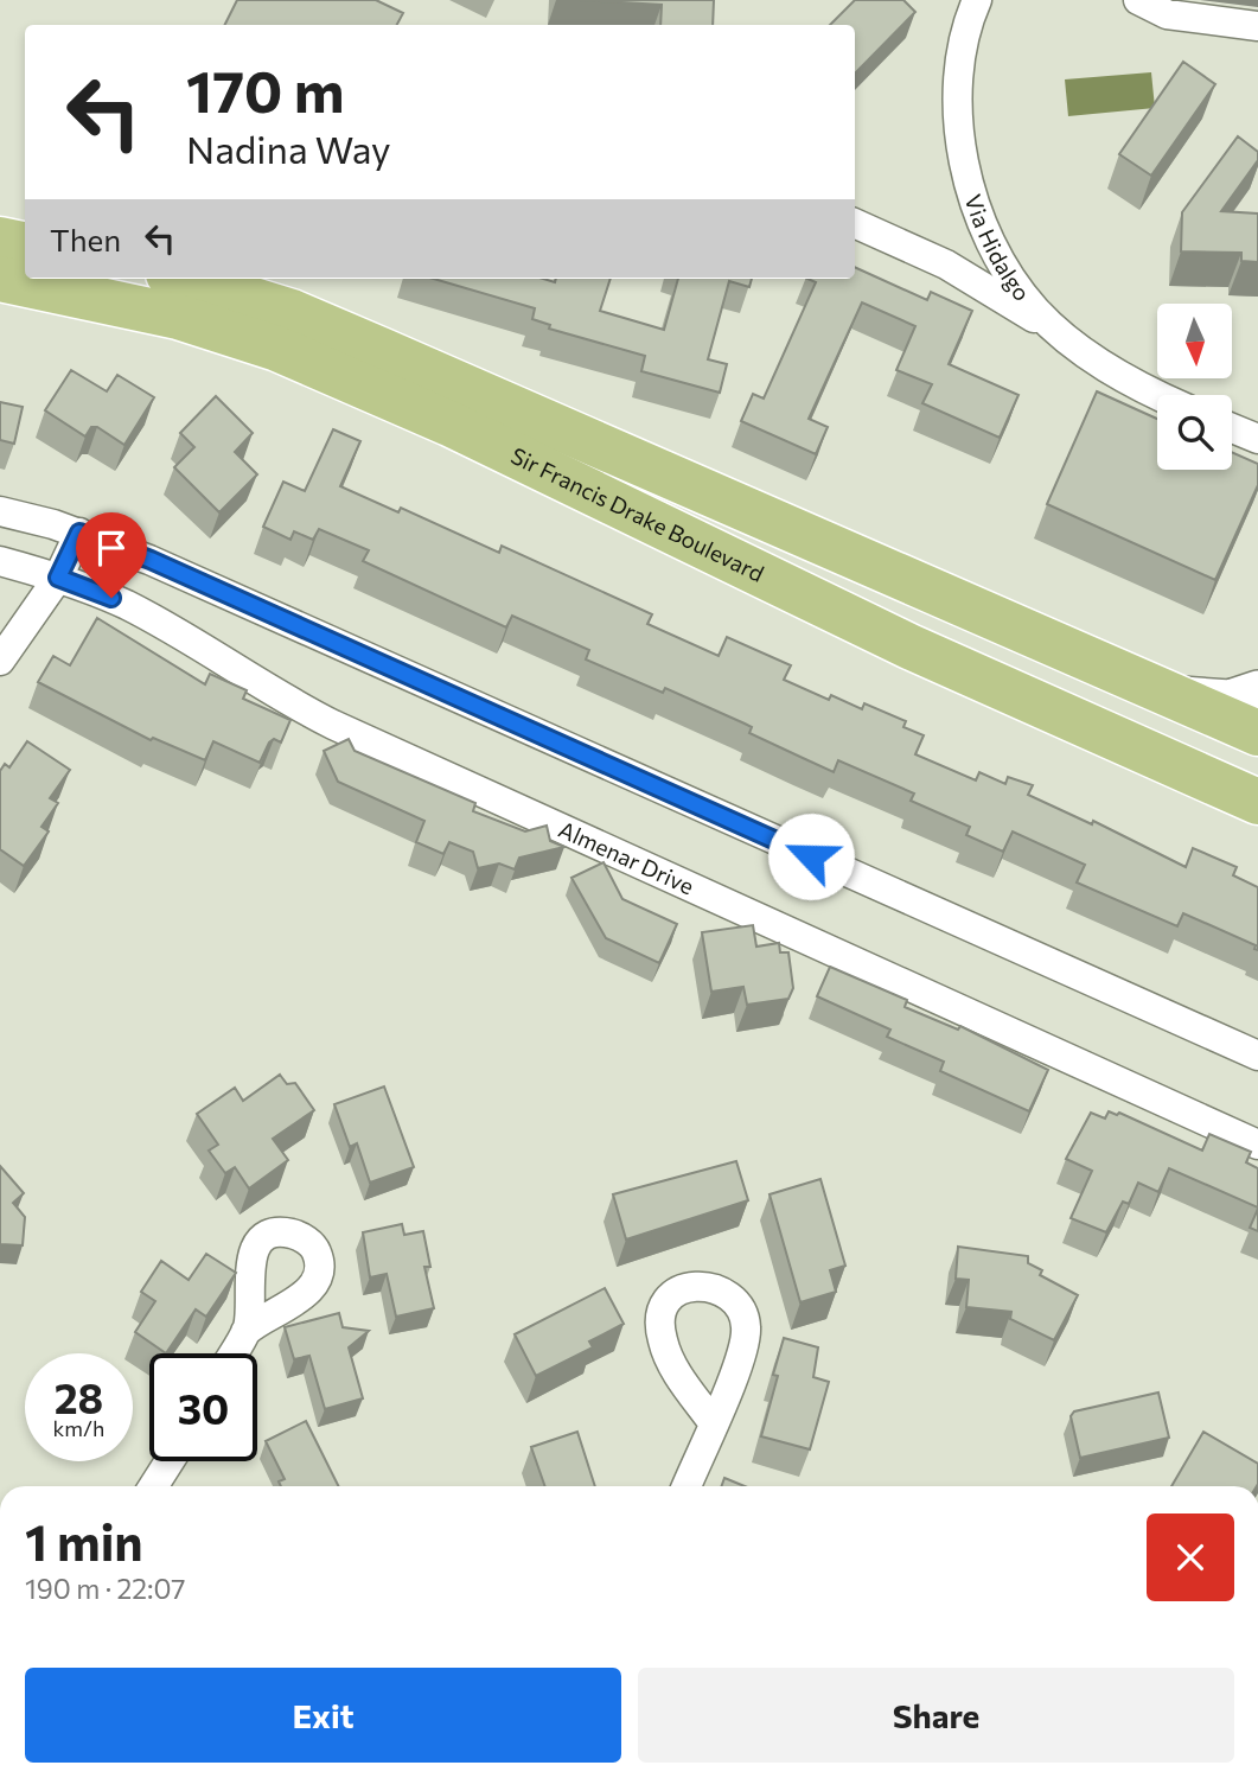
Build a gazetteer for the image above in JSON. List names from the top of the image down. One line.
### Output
{"streets":{"main road":["Sir Francis Drake Boulevard"],"street":["Via Hidalgo","Almenar Drive"]},"north":"bottom","page":{"turn":["170 m","Nadina Way"],"then":"Then","speed":"28 km/h","limit":"30","heading":["1 min","190 m · 22:07"],"buttons":["Exit","Share"]}}
